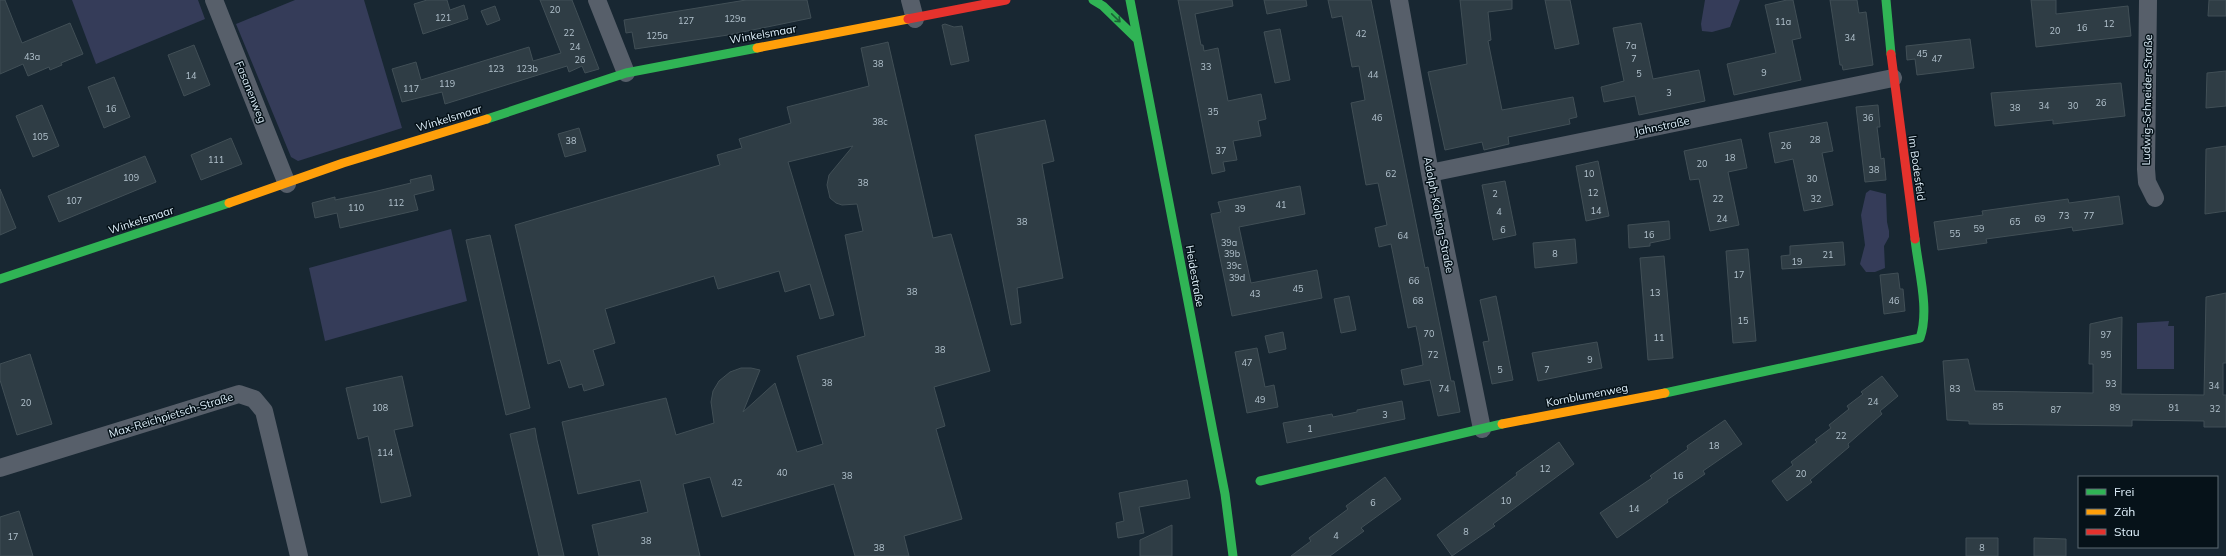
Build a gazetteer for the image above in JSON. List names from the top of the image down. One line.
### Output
{"streets":{"street":["Winkelsmaar","Fasanenweg","Ludwig-Schneider-Straße","Jahnstraße","Im Bodesfeld","Adolph-Kolping-Straße","Heidestraße","Kornblumenweg","Max-Reichpietsch-Straße"]},"crossings":[["Winkelsmaar","Fasanenweg"],["Jahnstraße","Im Bodesfeld"],["Jahnstraße","Adolph-Kolping-Straße"],["Im Bodesfeld","Kornblumenweg"],["Adolph-Kolping-Straße","Kornblumenweg"]],"house_numbers":["20","121","129a","127","11a","12","16","20","22","42","125a","34","7a","24","45","43a","7","47","26","38","33","123","123b","9","5","44","14","119","117","3","26","34","30","38","16","35","46","36","38c","105","28","38","26","37","18","111","20","38","62","10","109","30","38","12","2","22","32","107","112","41","110","39","14","4","73","77","24","69","38","65","59","6","55","16","64","39a","39b","8","21","19","39c","17","39d","66","45","38","13","43","68","46","15","70","97","11","38","72","95","9","47","5","7","38","93","34","74","83","49","24","20","85","108","89","91","32","87","3","1","22","18","114","12","40","20","38","16","42","10","6","14","8","4","17","38","38","8"],"legend":["Frei","Zäh","Stau"]}
